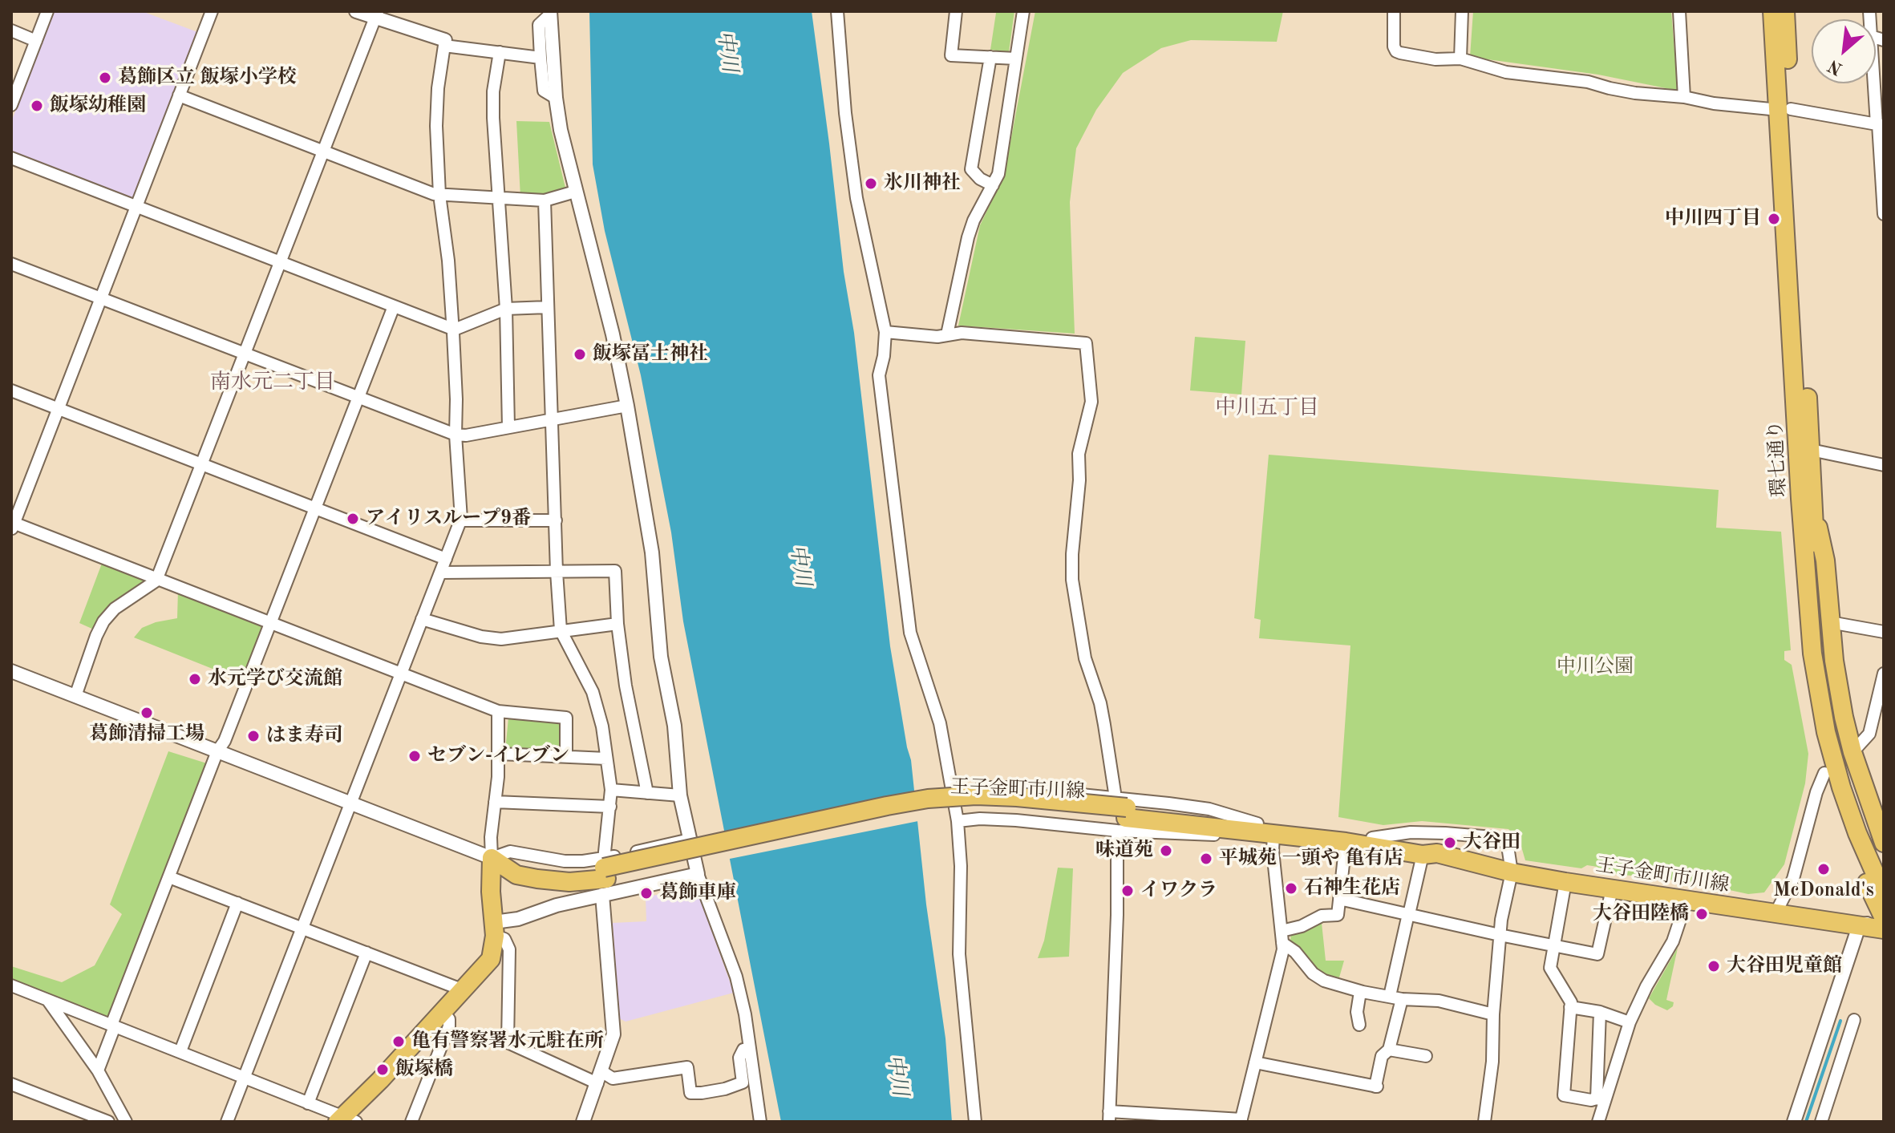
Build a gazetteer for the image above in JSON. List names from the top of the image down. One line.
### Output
{"streets":{"main road":["環七通り","王子金町市川線"]},"districts":["南水元二丁目","中川五丁目"],"water":["中川"],"parks":["中川公園"],"places":["葛飾区立 飯塚小学校","飯塚幼稚園","氷川神社","中川四丁目","飯塚冨士神社","アイリスループ9番","水元学び交流館","葛飾清掃工場","はま寿司","セブン-イレブン","大谷田","味道苑","平城苑 一頭や 亀有店","McDonald's","石神生花店","イワクラ","葛飾車庫","大谷田陸橋","大谷田児童館","亀有警察署水元駐在所","飯塚橋"],"north":"bottom left"}
